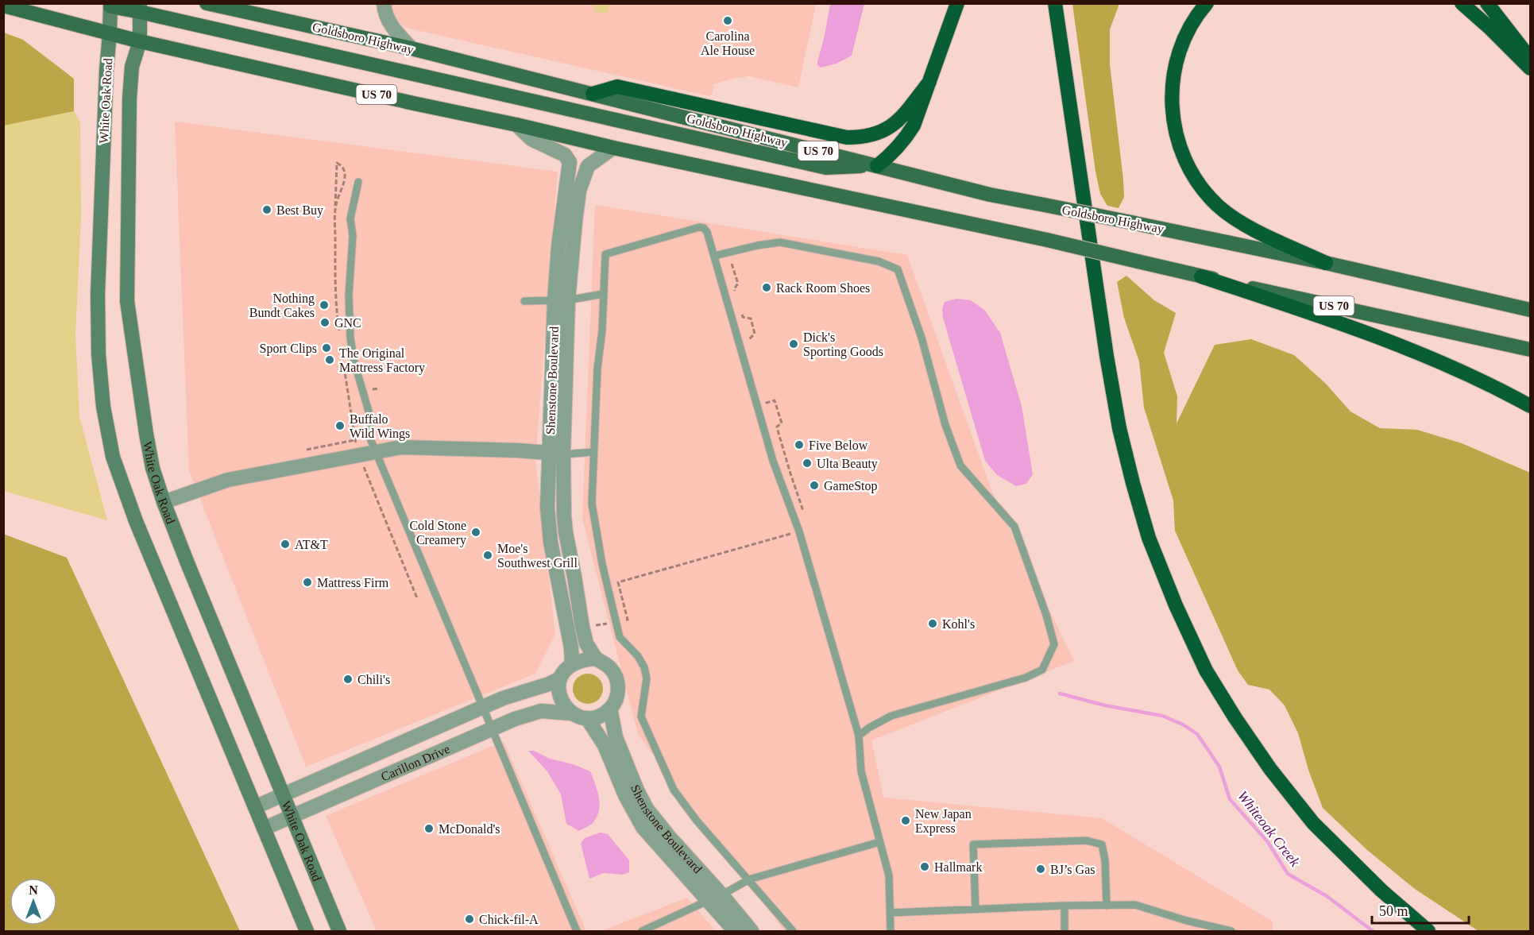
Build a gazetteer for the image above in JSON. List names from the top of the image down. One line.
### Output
{"streets":{"main road":["Goldsboro Highway","US 70","White Oak Road"],"street":["Shenstone Boulevard","Carillon Drive"]},"crossings":[["Goldsboro Highway","US 70"],["US 70","White Oak Road"],["US 70","Shenstone Boulevard"],["White Oak Road","Carillon Drive"],["Shenstone Boulevard","Carillon Drive"]],"water":["Whiteoak Creek"],"places":["Carolina Ale House","Best Buy","Rack Room Shoes","Nothing Bundt Cakes","GNC","Dick's Sporting Goods","Sport Clips","The Original Mattress Factory","Buffalo Wild Wings","Five Below","Ulta Beauty","GameStop","Cold Stone Creamery","AT&T","Moe's Southwest Grill","Mattress Firm","Kohl's","Chili's","New Japan Express","McDonald's","Hallmark","BJ’s Gas","Chick-fil-A"],"scale_bar":"50 m","north":"top"}
